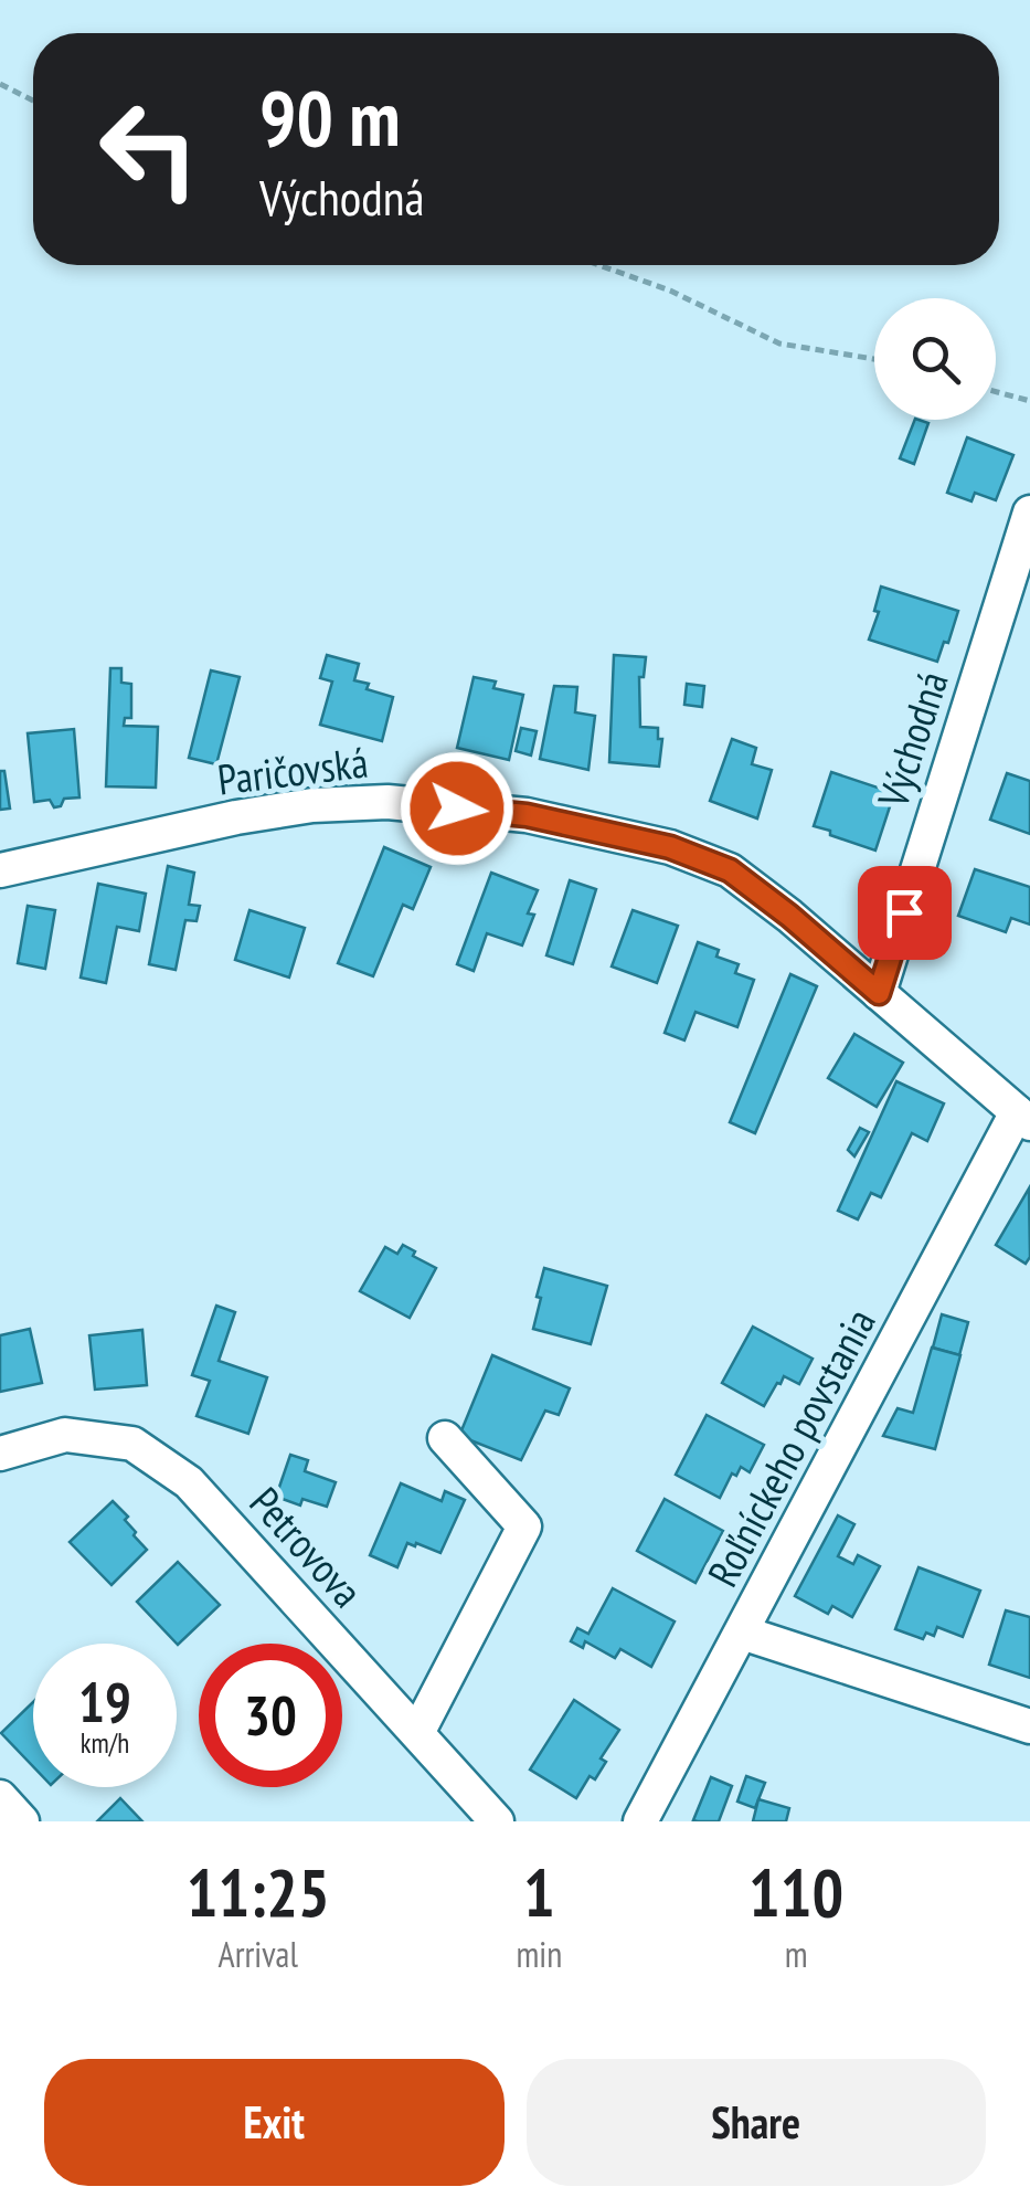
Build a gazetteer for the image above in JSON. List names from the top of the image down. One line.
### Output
{"streets":{"street":["Východná","Paričovská","Roľníckeho povstania","Petrovova"]},"crossings":[["Východná","Paričovská"],["Paričovská","Roľníckeho povstania"]],"page":{"turn":["90 m","Východná"],"speed":"19 km/h","limit":"30","eta":["11:25","Arrival","1","min","110","m"],"buttons":["Exit","Share"]}}
